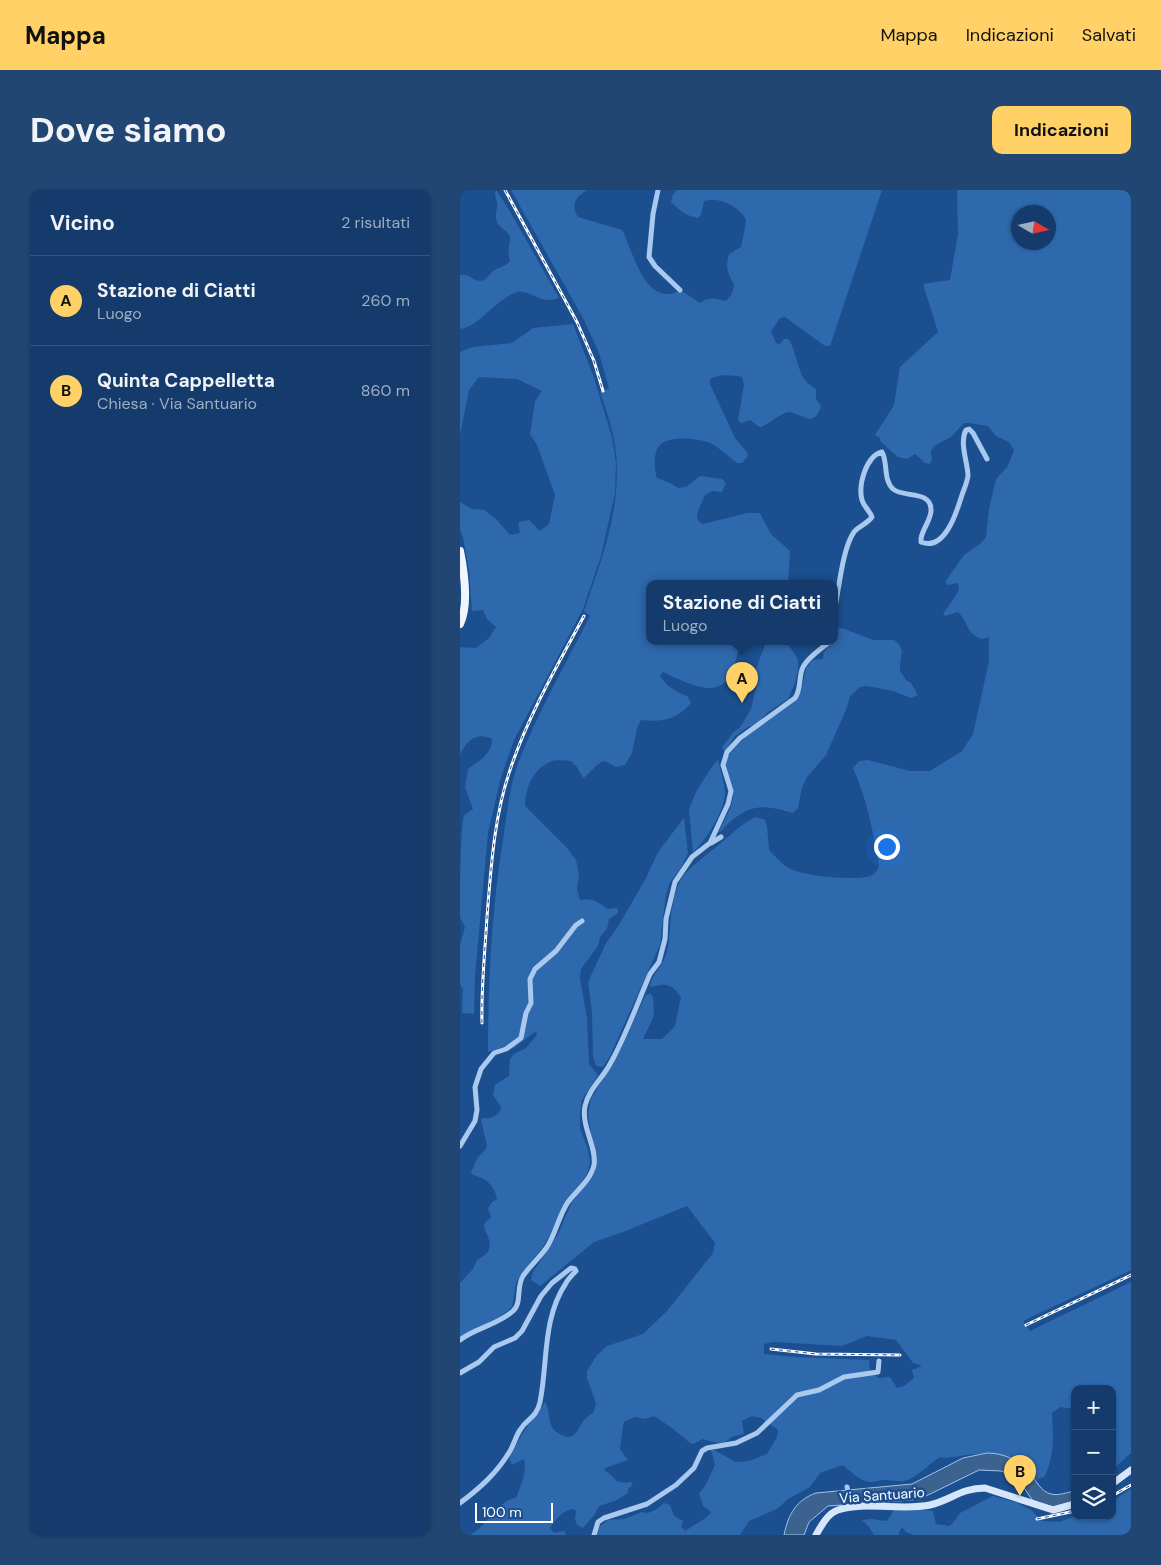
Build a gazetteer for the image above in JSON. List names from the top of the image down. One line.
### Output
{"streets":{"main road":["Via Santuario"]},"scale_bar":"100 m","north":"right","page":{"header":"Mappa","nav":["Mappa","Indicazioni","Salvati"],"buttons":"Indicazioni","title":"Dove siamo","heading":["Vicino","2 risultati"],"list":[{"mark":"A","name":"Stazione di Ciatti","note":"Luogo","value":"260 m"},{"mark":"B","name":"Quinta Cappelletta","note":"Chiesa · Via Santuario","value":"860 m"}],"popup":["Stazione di Ciatti","Luogo"],"pins":["A","B"],"map_buttons":["+","−"],"scale":"100 m"}}
